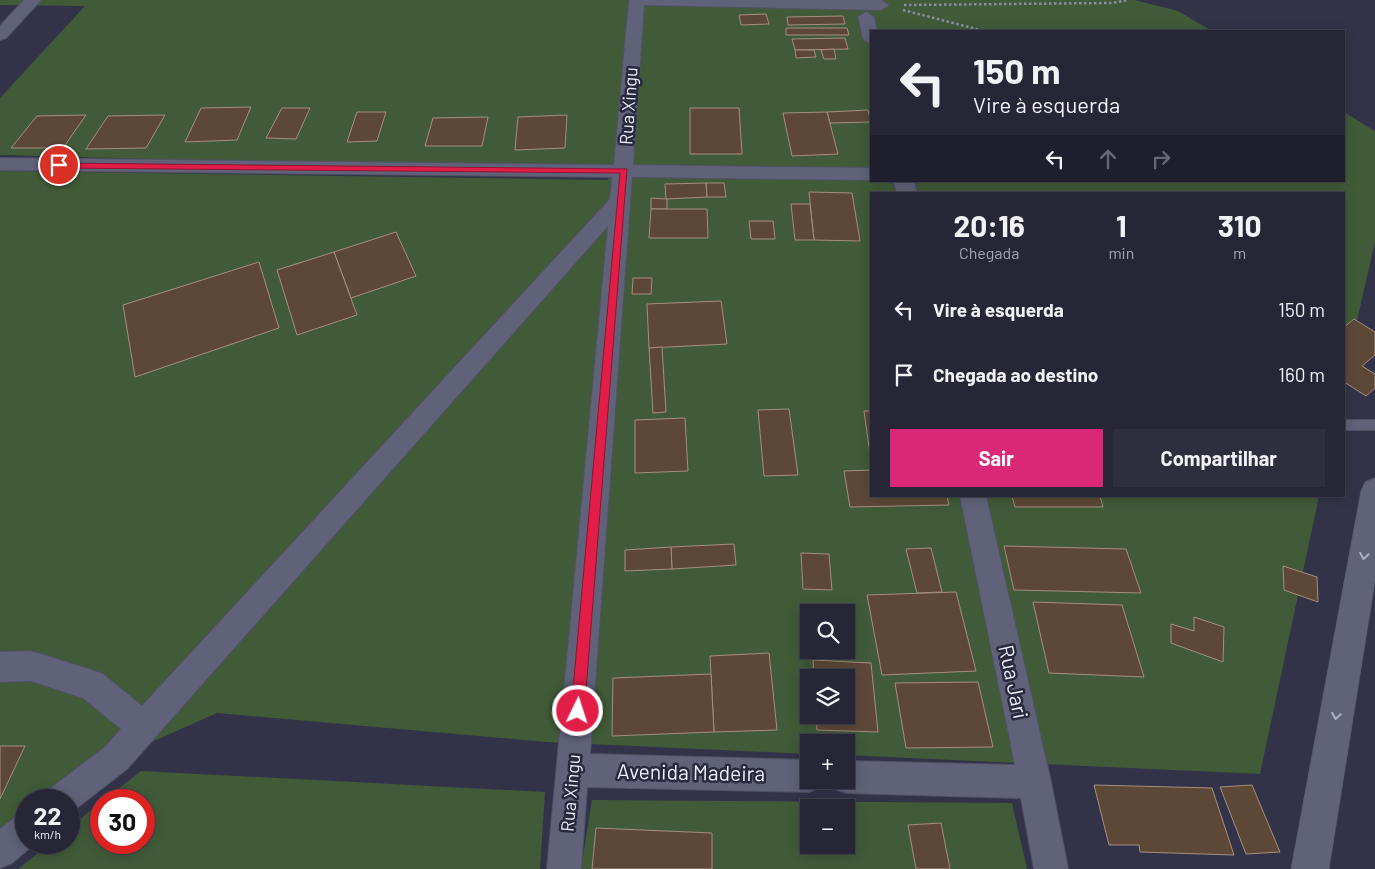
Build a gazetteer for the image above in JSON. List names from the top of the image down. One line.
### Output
{"streets":{"street":["Rua Xingu","Rua Jari","Avenida Madeira"]},"crossings":[["Rua Xingu","Avenida Madeira"]],"page":{"turn":["150 m","Vire à esquerda"],"eta":["20:16","Chegada","1","min","310","m"],"list":[{"name":"Vire à esquerda","value":"150 m"},{"name":"Chegada ao destino","value":"160 m"}],"buttons":["Sair","Compartilhar"],"map_buttons":["+","−"],"speed":"22 km/h","limit":"30"}}
